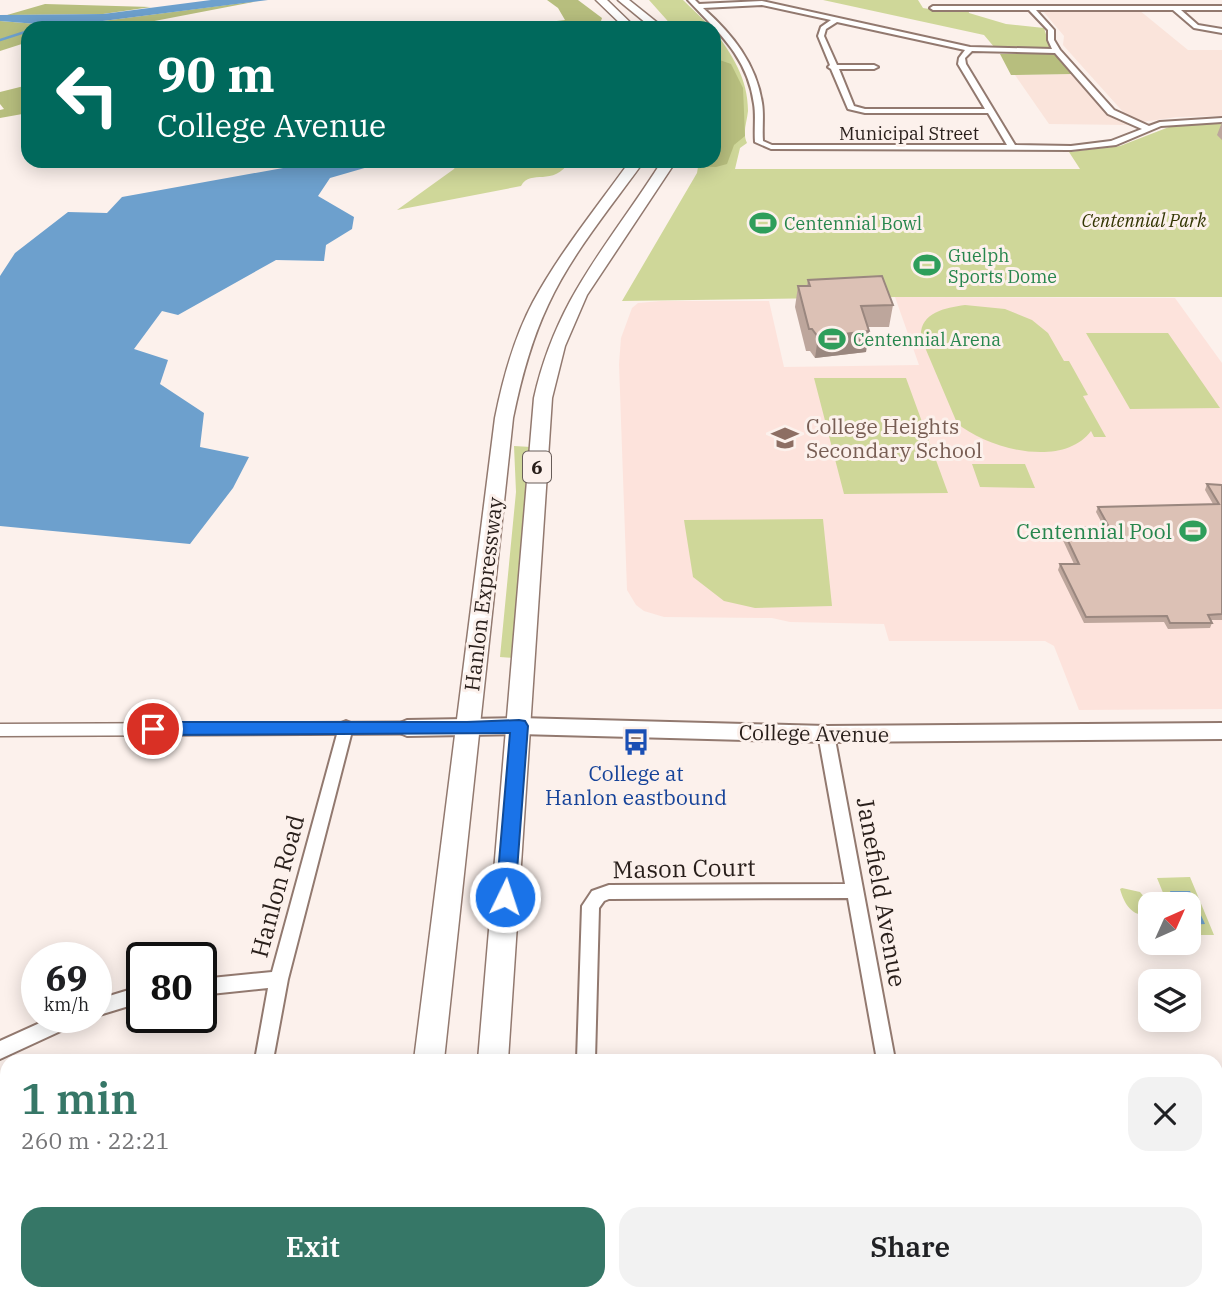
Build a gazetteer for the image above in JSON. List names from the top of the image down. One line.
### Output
{"streets":{"highway":["6","Hanlon Expressway"],"main road":["College Avenue"],"street":["Municipal Street","Mason Court","Hanlon Road","Janefield Avenue"]},"crossings":[["Hanlon Expressway","College Avenue"],["College Avenue","Janefield Avenue"],["Mason Court","Janefield Avenue"]],"parks":["Centennial Park"],"places":{"sports":["Centennial Bowl","Guelph Sports Dome","Centennial Arena","Centennial Pool"],"school or university":["College Heights Secondary School"],"bus stop":["College at Hanlon eastbound"]},"north":"top right","page":{"turn":["90 m","College Avenue"],"speed":"69 km/h","limit":"80","heading":["1 min","260 m · 22:21"],"buttons":["Exit","Share"]}}
